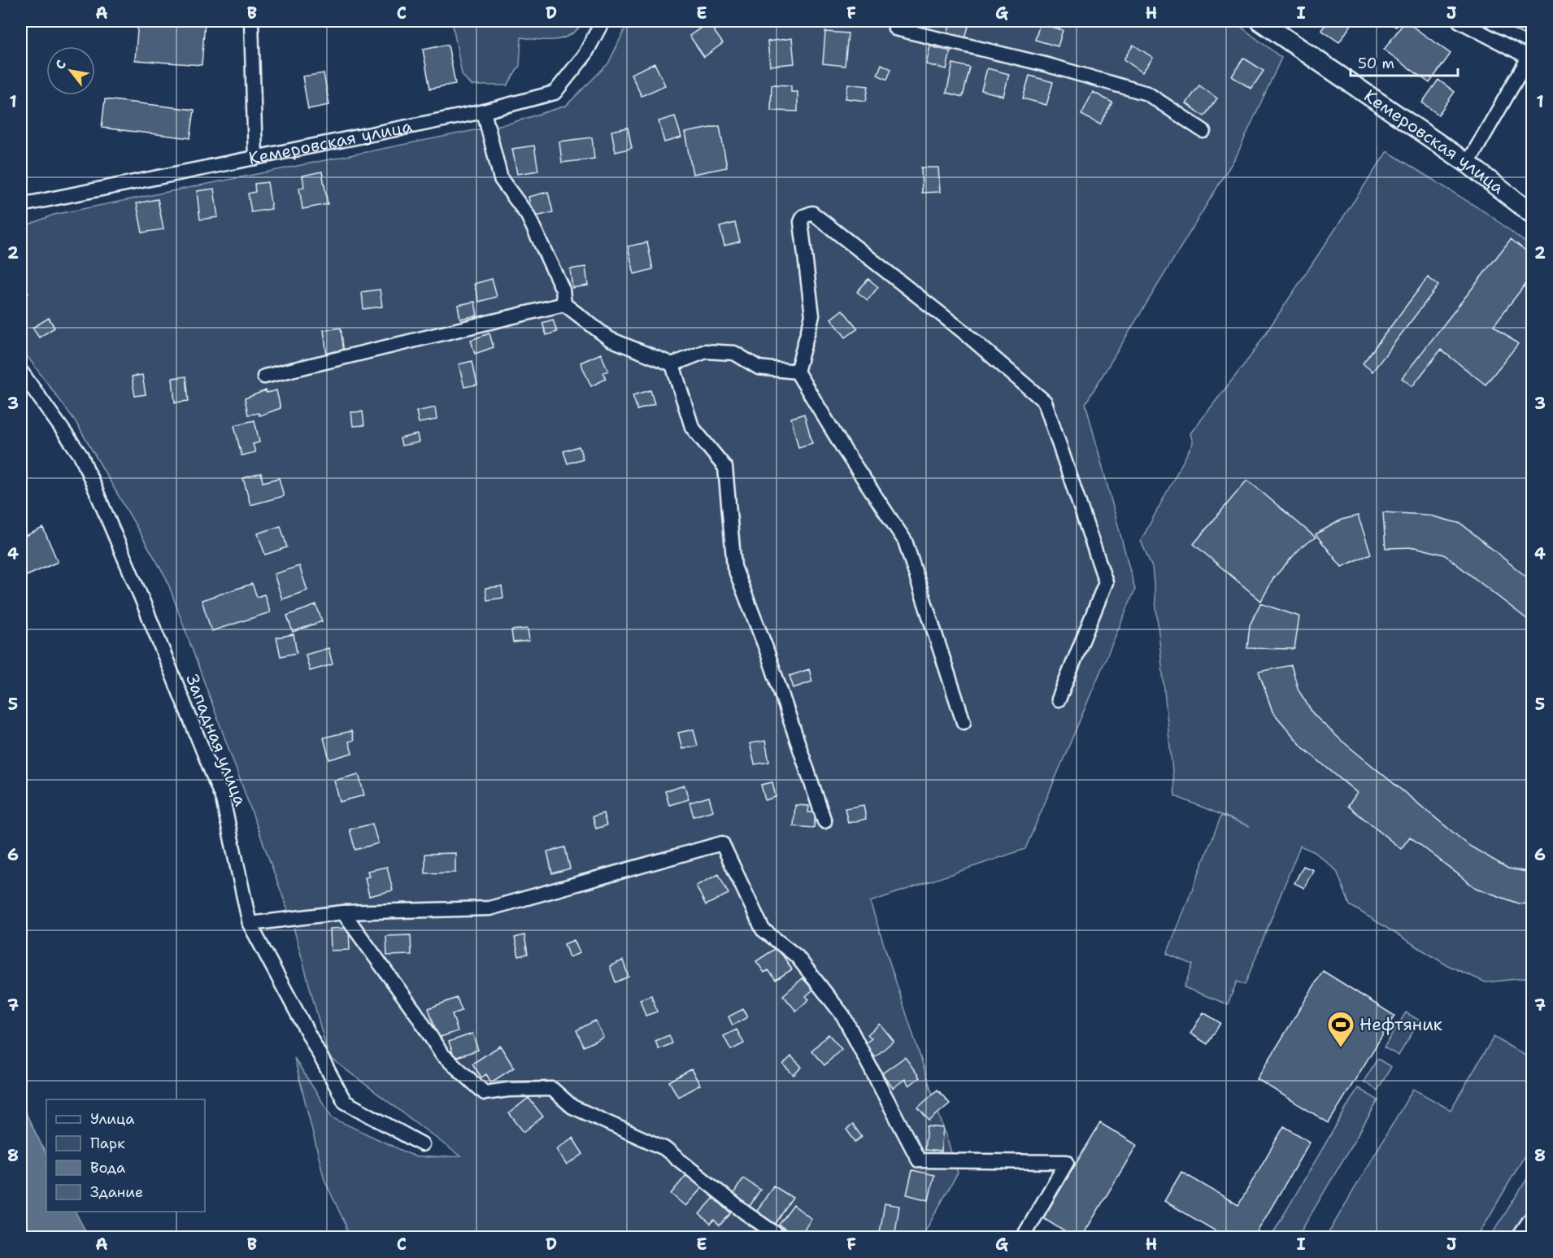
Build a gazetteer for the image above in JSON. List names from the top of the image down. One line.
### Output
{"streets":{"main road":["Кемеровская улица"],"street":["Западная улица"]},"places":{"sports":["Нефтяник"]},"legend":["Улица","Парк","Вода","Здание"],"scale_bar":"50 m","north":"top left","grid":{"columns":["A","B","C","D","E","F","G","H","I","J"],"rows":["1","2","3","4","5","6","7","8"]}}
